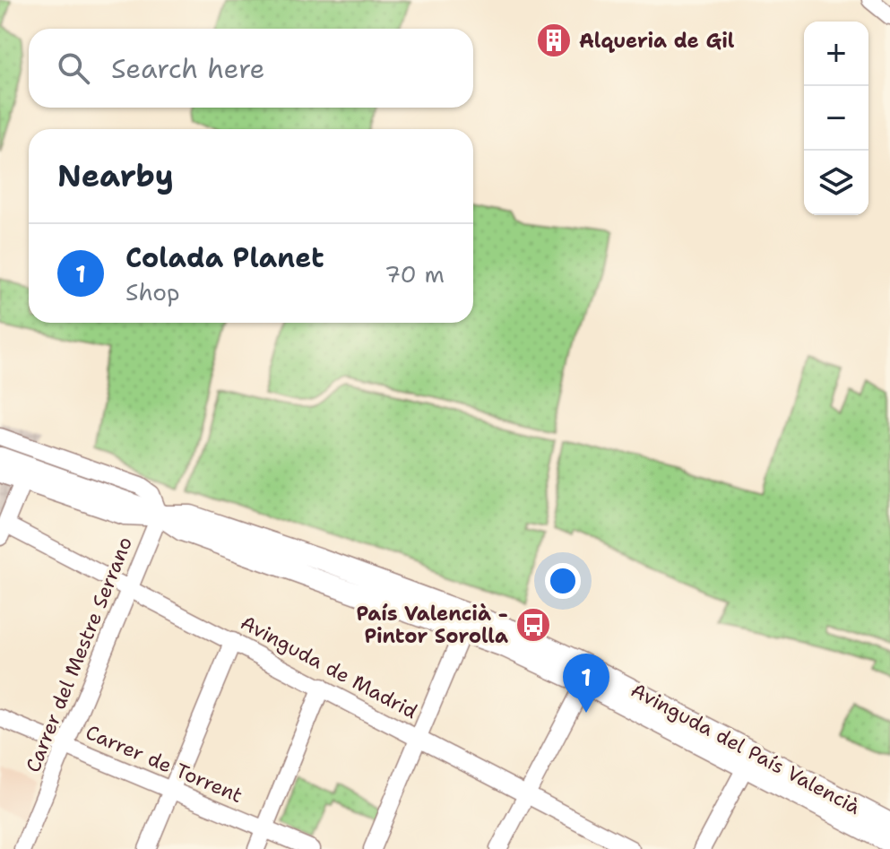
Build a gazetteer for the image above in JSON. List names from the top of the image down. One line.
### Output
{"streets":{"street":["Carrer del Mestre Serrano","Avinguda de Madrid","Avinguda del País Valencià","Carrer de Torrent"]},"crossings":[["Carrer del Mestre Serrano","Avinguda de Madrid"],["Carrer del Mestre Serrano","Avinguda del País Valencià"],["Carrer del Mestre Serrano","Carrer de Torrent"]],"places":{"building":["Alqueria de Gil"],"bus stop":["País Valencià - Pintor Sorolla"]},"page":{"map_buttons":["+","−"],"search":"Search here","heading":"Nearby","list":[{"mark":"1","name":"Colada Planet","note":"Shop","value":"70 m"}],"pins":"1"}}
